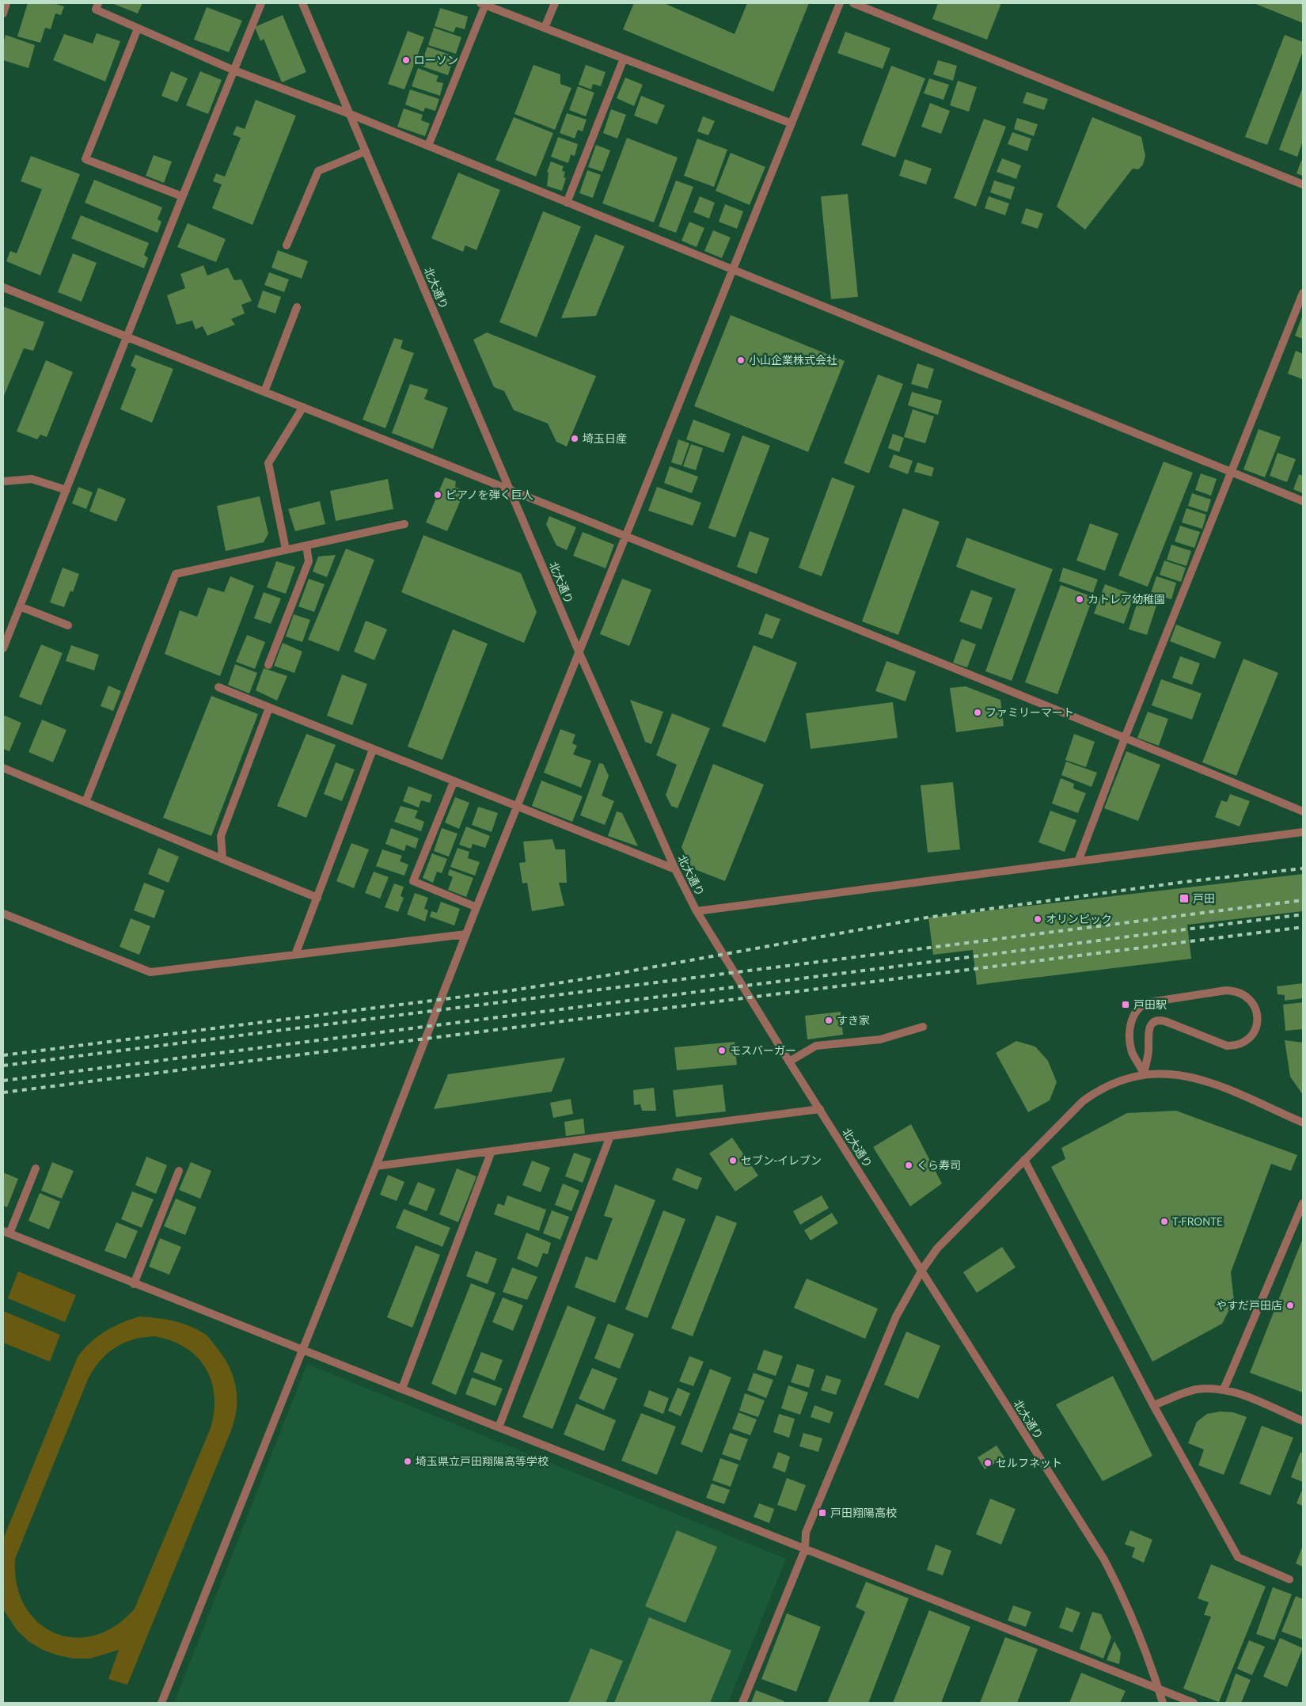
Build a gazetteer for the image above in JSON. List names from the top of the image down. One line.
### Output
{"streets":{"street":["北大通り"]},"places":{"other":["ローソン","小山企業株式会社","埼玉日産","ピアノを弾く巨人","カトレア幼稚園","ファミリーマート","オリンピック","すき家","モスバーガー","セブン-イレブン","くら寿司","T-FRONTE","やすだ戸田店","埼玉県立戸田翔陽高等学校","セルフネット"],"transit":["戸田","戸田駅","戸田翔陽高校"]}}
